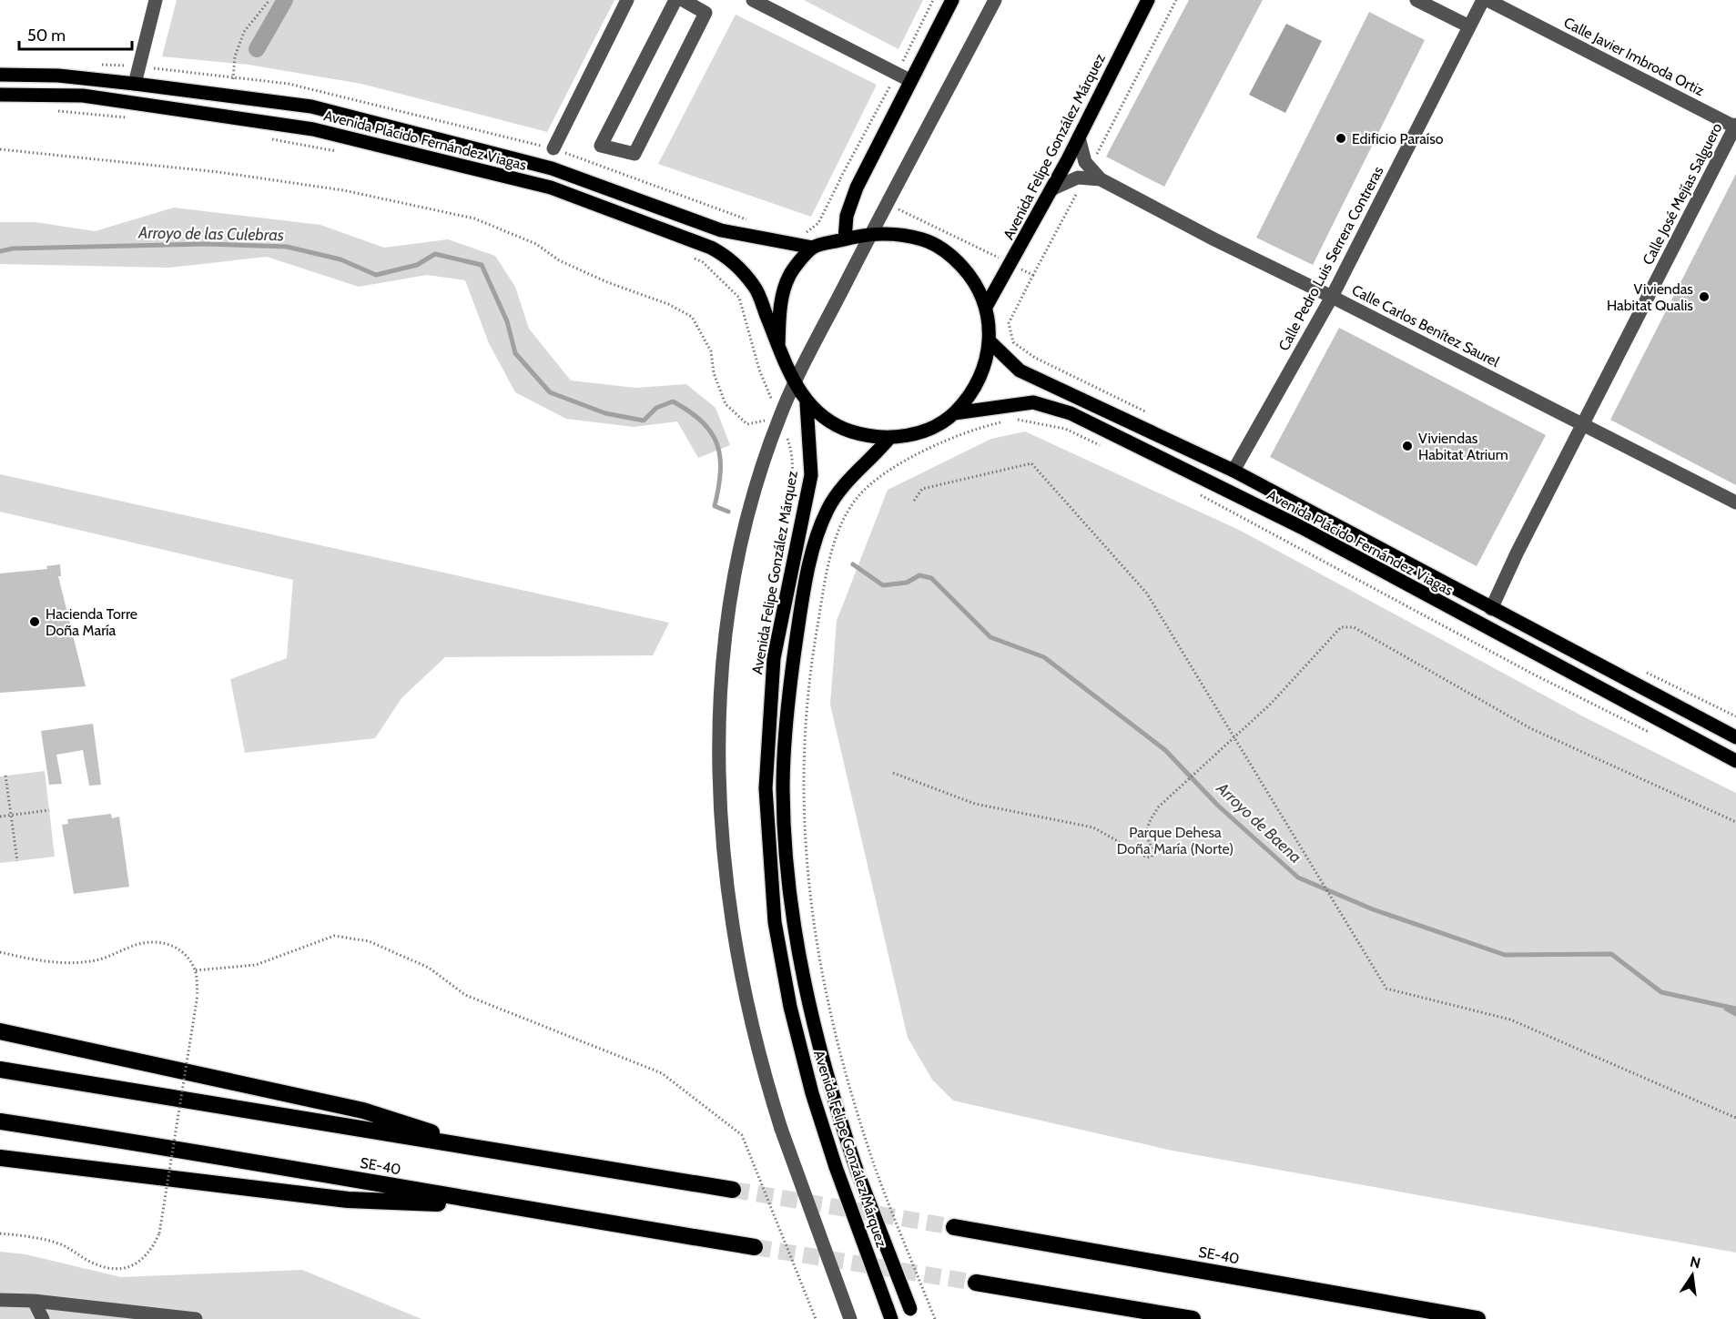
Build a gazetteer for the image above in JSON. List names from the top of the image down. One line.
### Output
{"streets":{"highway":["SE-40"],"main road":["Avenida Plácido Fernández Viagas","Avenida Felipe González Márquez"],"street":["Calle Javier Imbroda Ortiz","Calle José Mejías Salguero","Calle Pedro Luis Serrera Contreras","Calle Carlos Benítez Saurel"]},"crossings":[["Calle Javier Imbroda Ortiz","Calle José Mejías Salguero"],["Avenida Plácido Fernández Viagas","Avenida Felipe González Márquez"],["Avenida Plácido Fernández Viagas","Calle José Mejías Salguero"],["Avenida Plácido Fernández Viagas","Calle Pedro Luis Serrera Contreras"],["Avenida Felipe González Márquez","Calle Carlos Benítez Saurel"],["Calle José Mejías Salguero","Calle Carlos Benítez Saurel"],["Calle Pedro Luis Serrera Contreras","Calle Carlos Benítez Saurel"]],"water":["Arroyo de las Culebras","Arroyo de Baena"],"parks":["Parque Dehesa Doña María (Norte)"],"places":["Edificio Paraíso","Viviendas Habitat Qualis","Viviendas Habitat Atrium","Hacienda Torre Doña María"],"scale_bar":"50 m","north":"top"}
